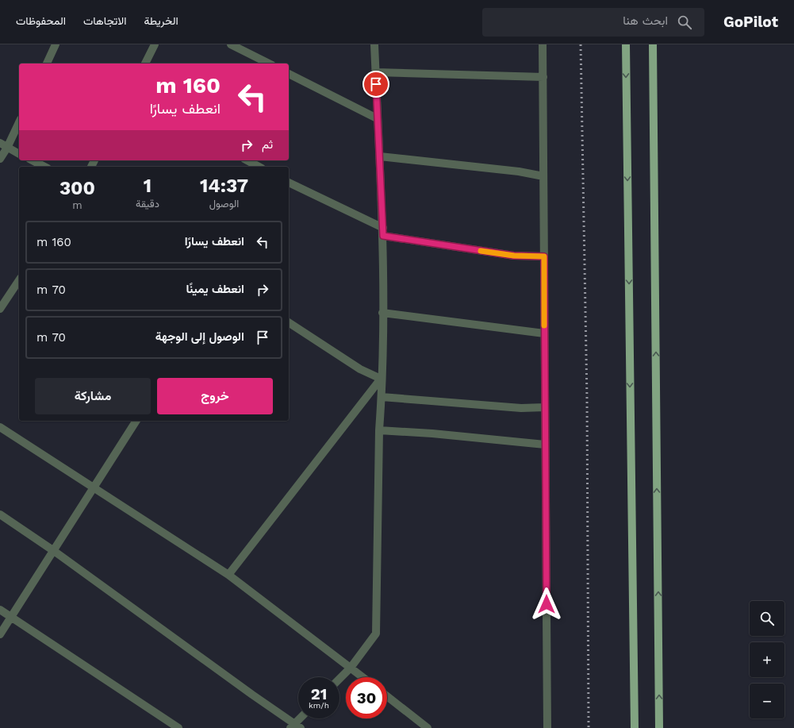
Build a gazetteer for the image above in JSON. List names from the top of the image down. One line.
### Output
{"page":{"header":"GoPilot","search":"ابحث هنا","nav":["الخريطة","الاتجاهات","المحفوظات"],"turn":["160 m","انعطف يسارًا"],"then":"ثم","eta":["14:37","الوصول","1","دقيقة","300","m"],"list":[{"name":"انعطف يسارًا","value":"160 m"},{"name":"انعطف يمينًا","value":"70 m"},{"name":"الوصول إلى الوجهة","value":"70 m"}],"buttons":["خروج","مشاركة"],"map_buttons":["+","−"],"speed":"21 km/h","limit":"30"}}
